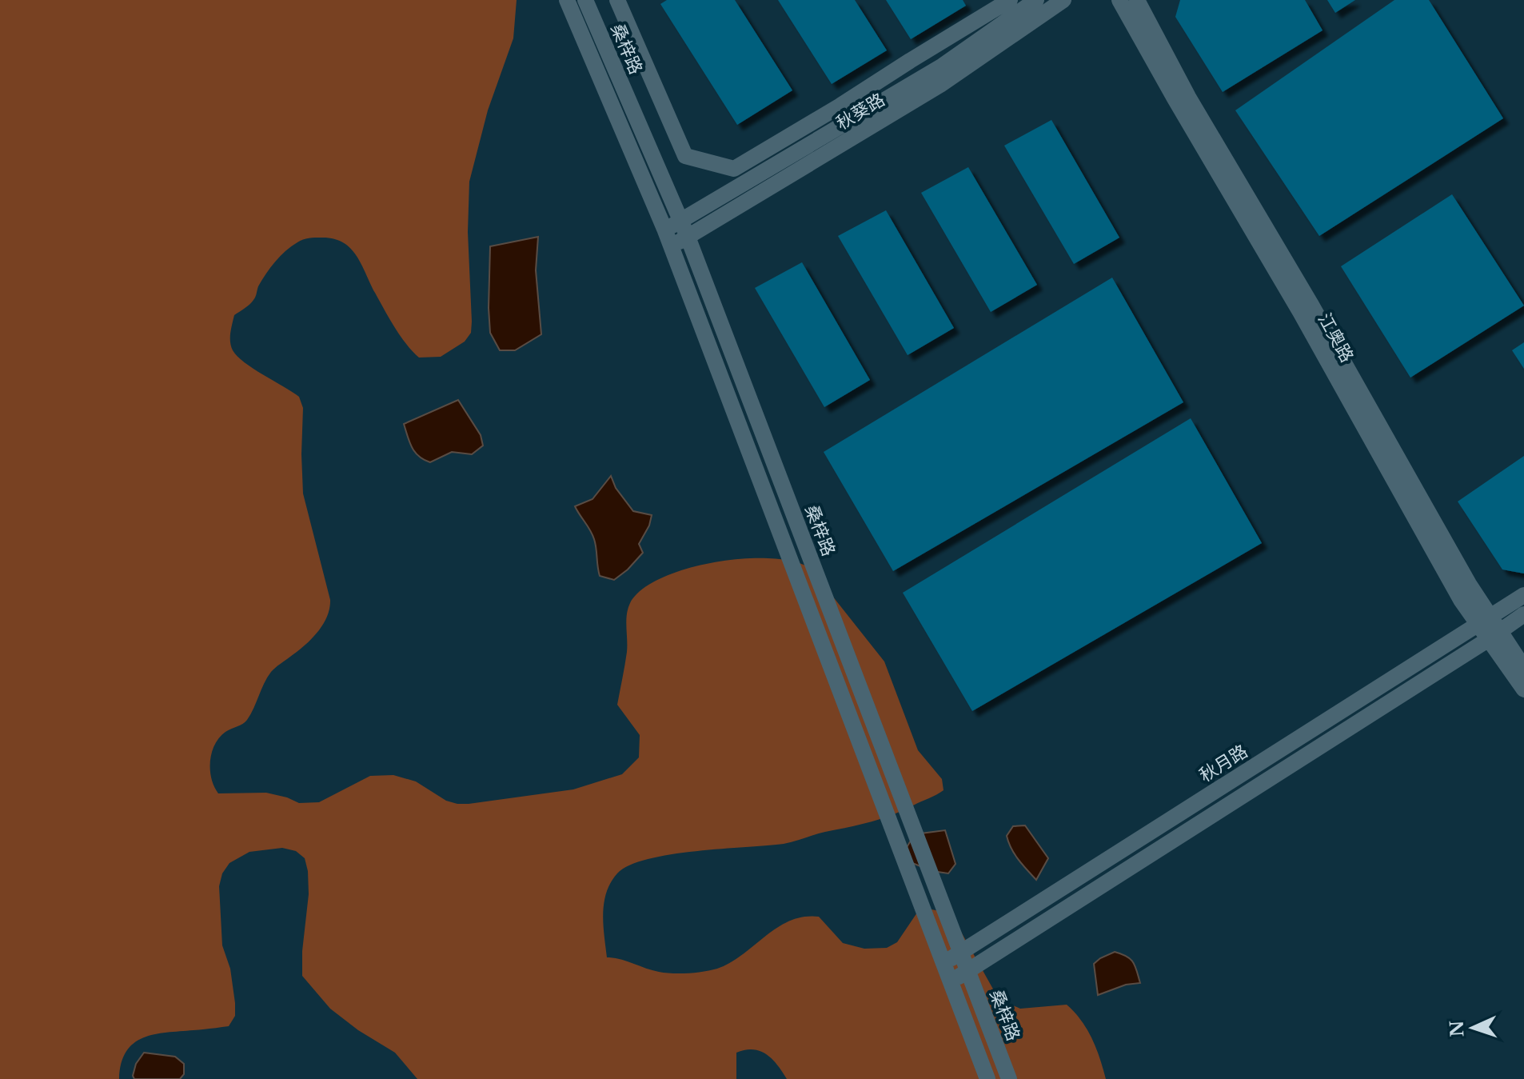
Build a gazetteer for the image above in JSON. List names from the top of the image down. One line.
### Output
{"streets":{"street":["桑梓路","秋葵路","江奥路","秋月路"]},"crossings":[["桑梓路","秋葵路"],["桑梓路","秋月路"],["江奥路","秋月路"]],"north":"left"}
